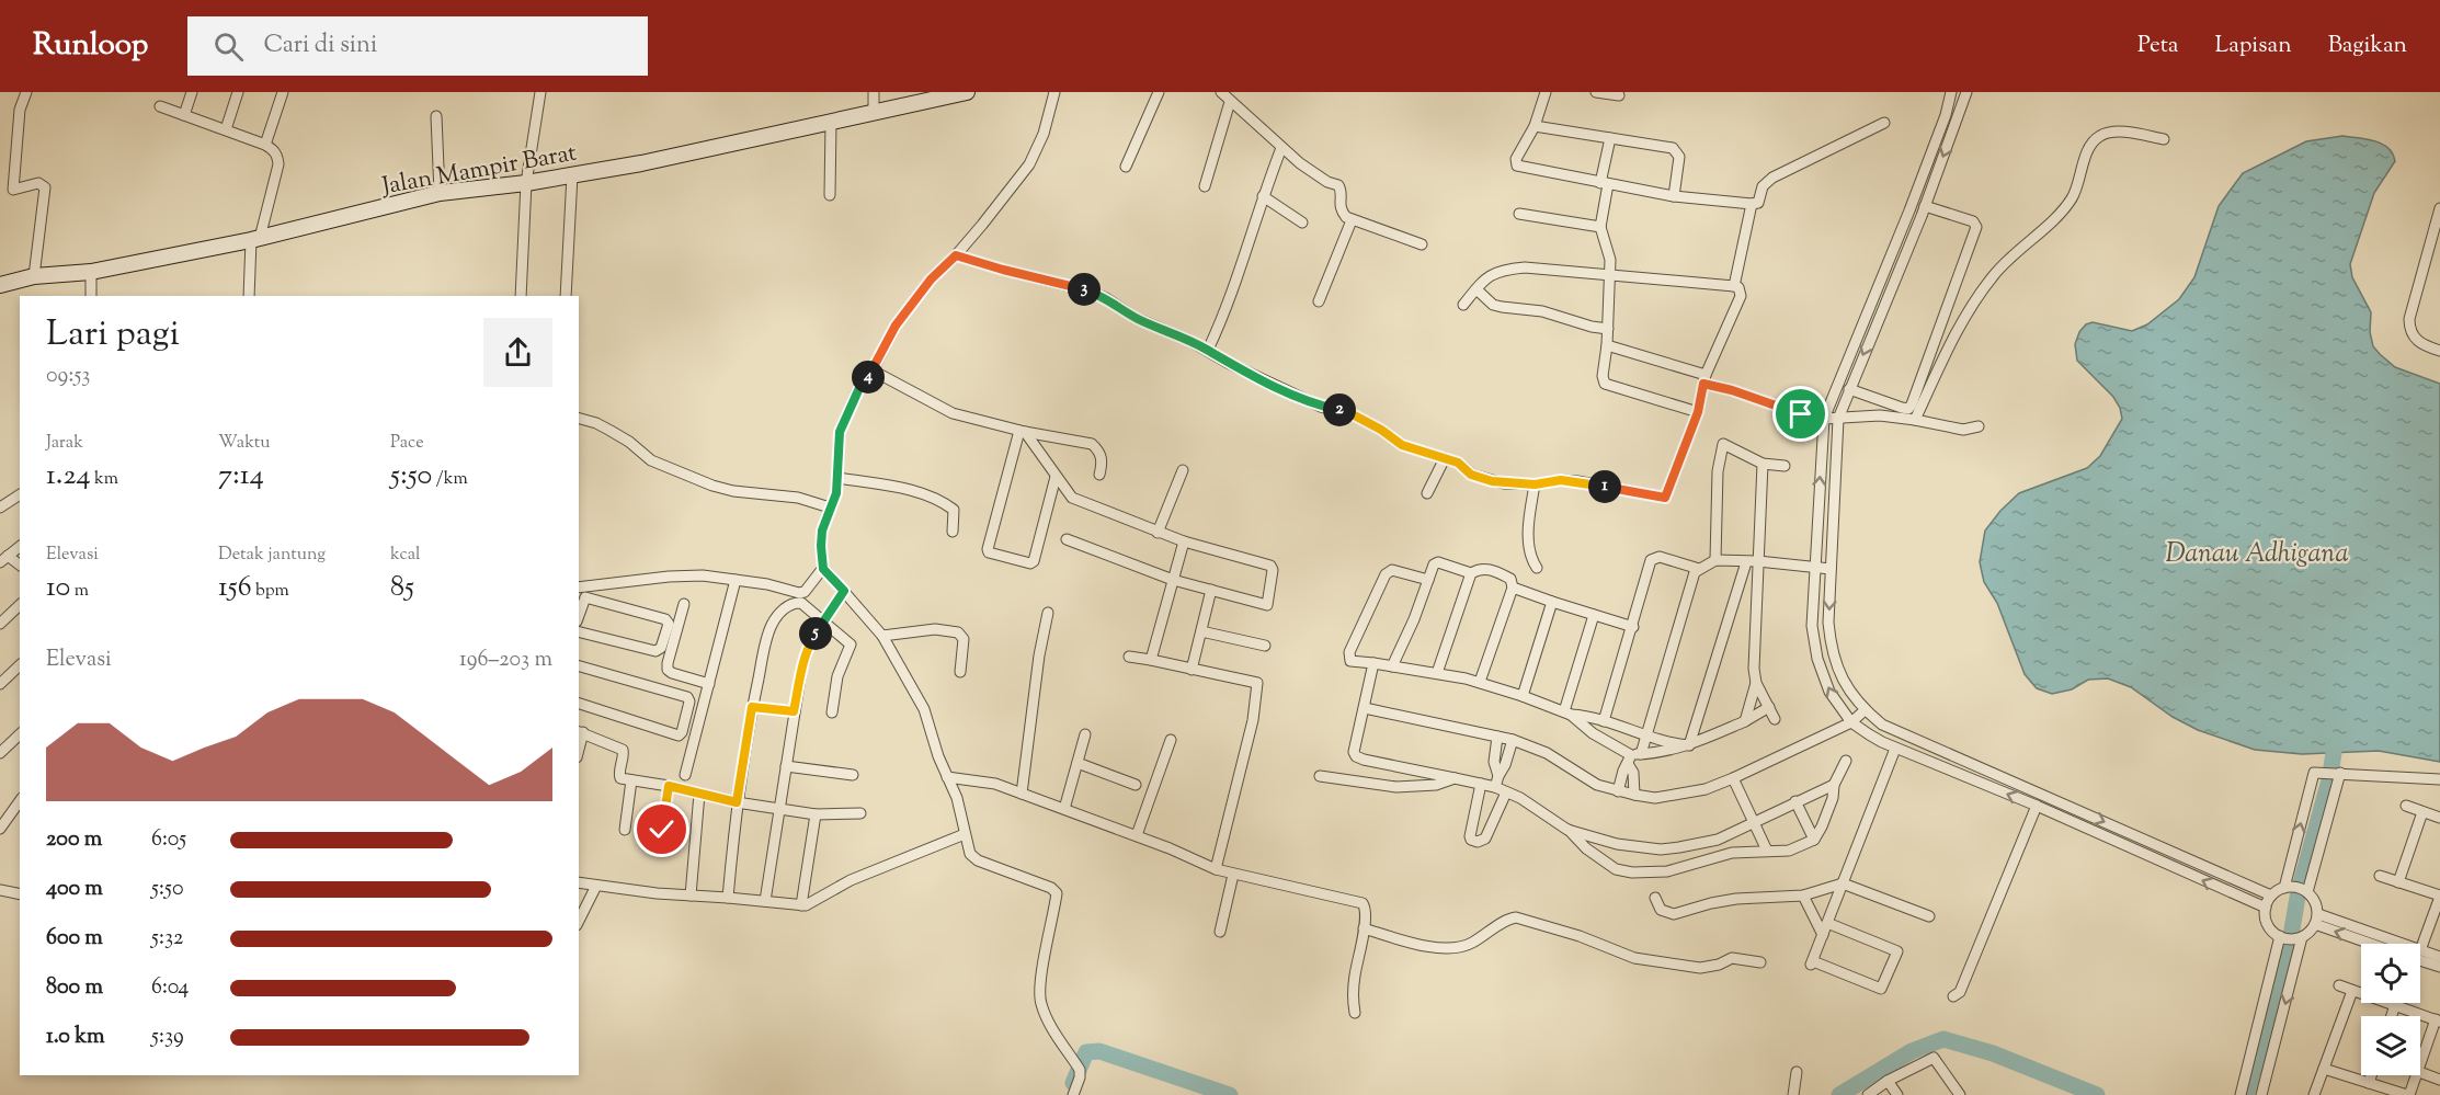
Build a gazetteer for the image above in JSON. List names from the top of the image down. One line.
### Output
{"streets":{"street":["Jalan Mampir Barat"]},"water":["Danau Adhigana"],"page":{"header":"Runloop","search":"Cari di sini","nav":["Peta","Lapisan","Bagikan"],"pins":["3","4","2","1","5"],"heading":["Lari pagi","09:53"],"stats":[["Jarak","1.24 km"],["Waktu","7:14"],["Pace","5:50 /km"],["Elevasi","10 m"],["Detak jantung","156 bpm"],["kcal","85"]],"chart":["Elevasi","196–203 m"],"list":[{"name":"200 m","note":"6:05"},{"name":"400 m","note":"5:50"},{"name":"600 m","note":"5:32"},{"name":"800 m","note":"6:04"},{"name":"1.0 km","note":"5:39"}]}}
